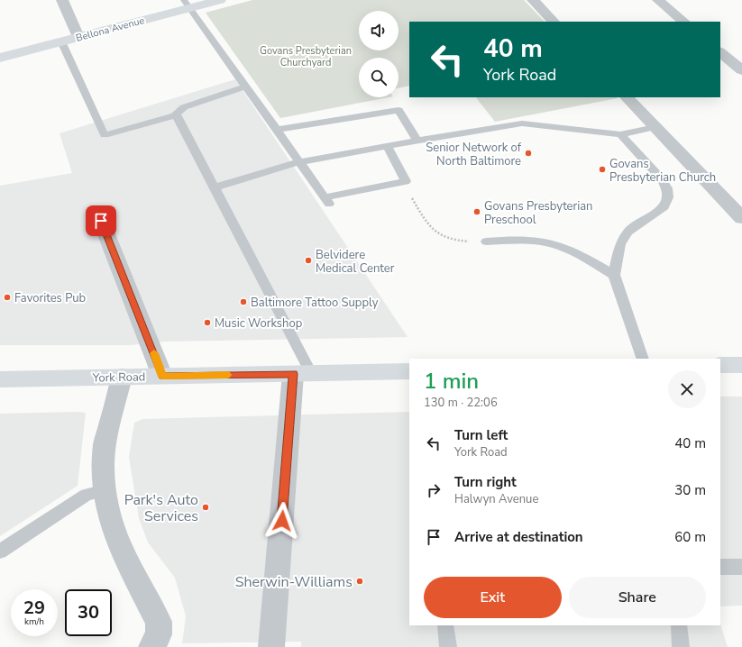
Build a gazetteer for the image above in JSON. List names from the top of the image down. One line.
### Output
{"streets":{"main road":["Bellona Avenue","York Road"]},"parks":["Govans Presbyterian Churchyard"],"places":["Senior Network of North Baltimore","Govans Presbyterian Church","Govans Presbyterian Preschool","Belvidere Medical Center","Favorites Pub","Baltimore Tattoo Supply","Music Workshop","Park's Auto Services","Sherwin-Williams"],"page":{"turn":["40 m","York Road"],"heading":["1 min","130 m · 22:06"],"list":[{"name":"Turn left","note":"York Road","value":"40 m"},{"name":"Turn right","note":"Halwyn Avenue","value":"30 m"},{"name":"Arrive at destination","value":"60 m"}],"buttons":["Exit","Share"],"speed":"29 km/h","limit":"30"}}
